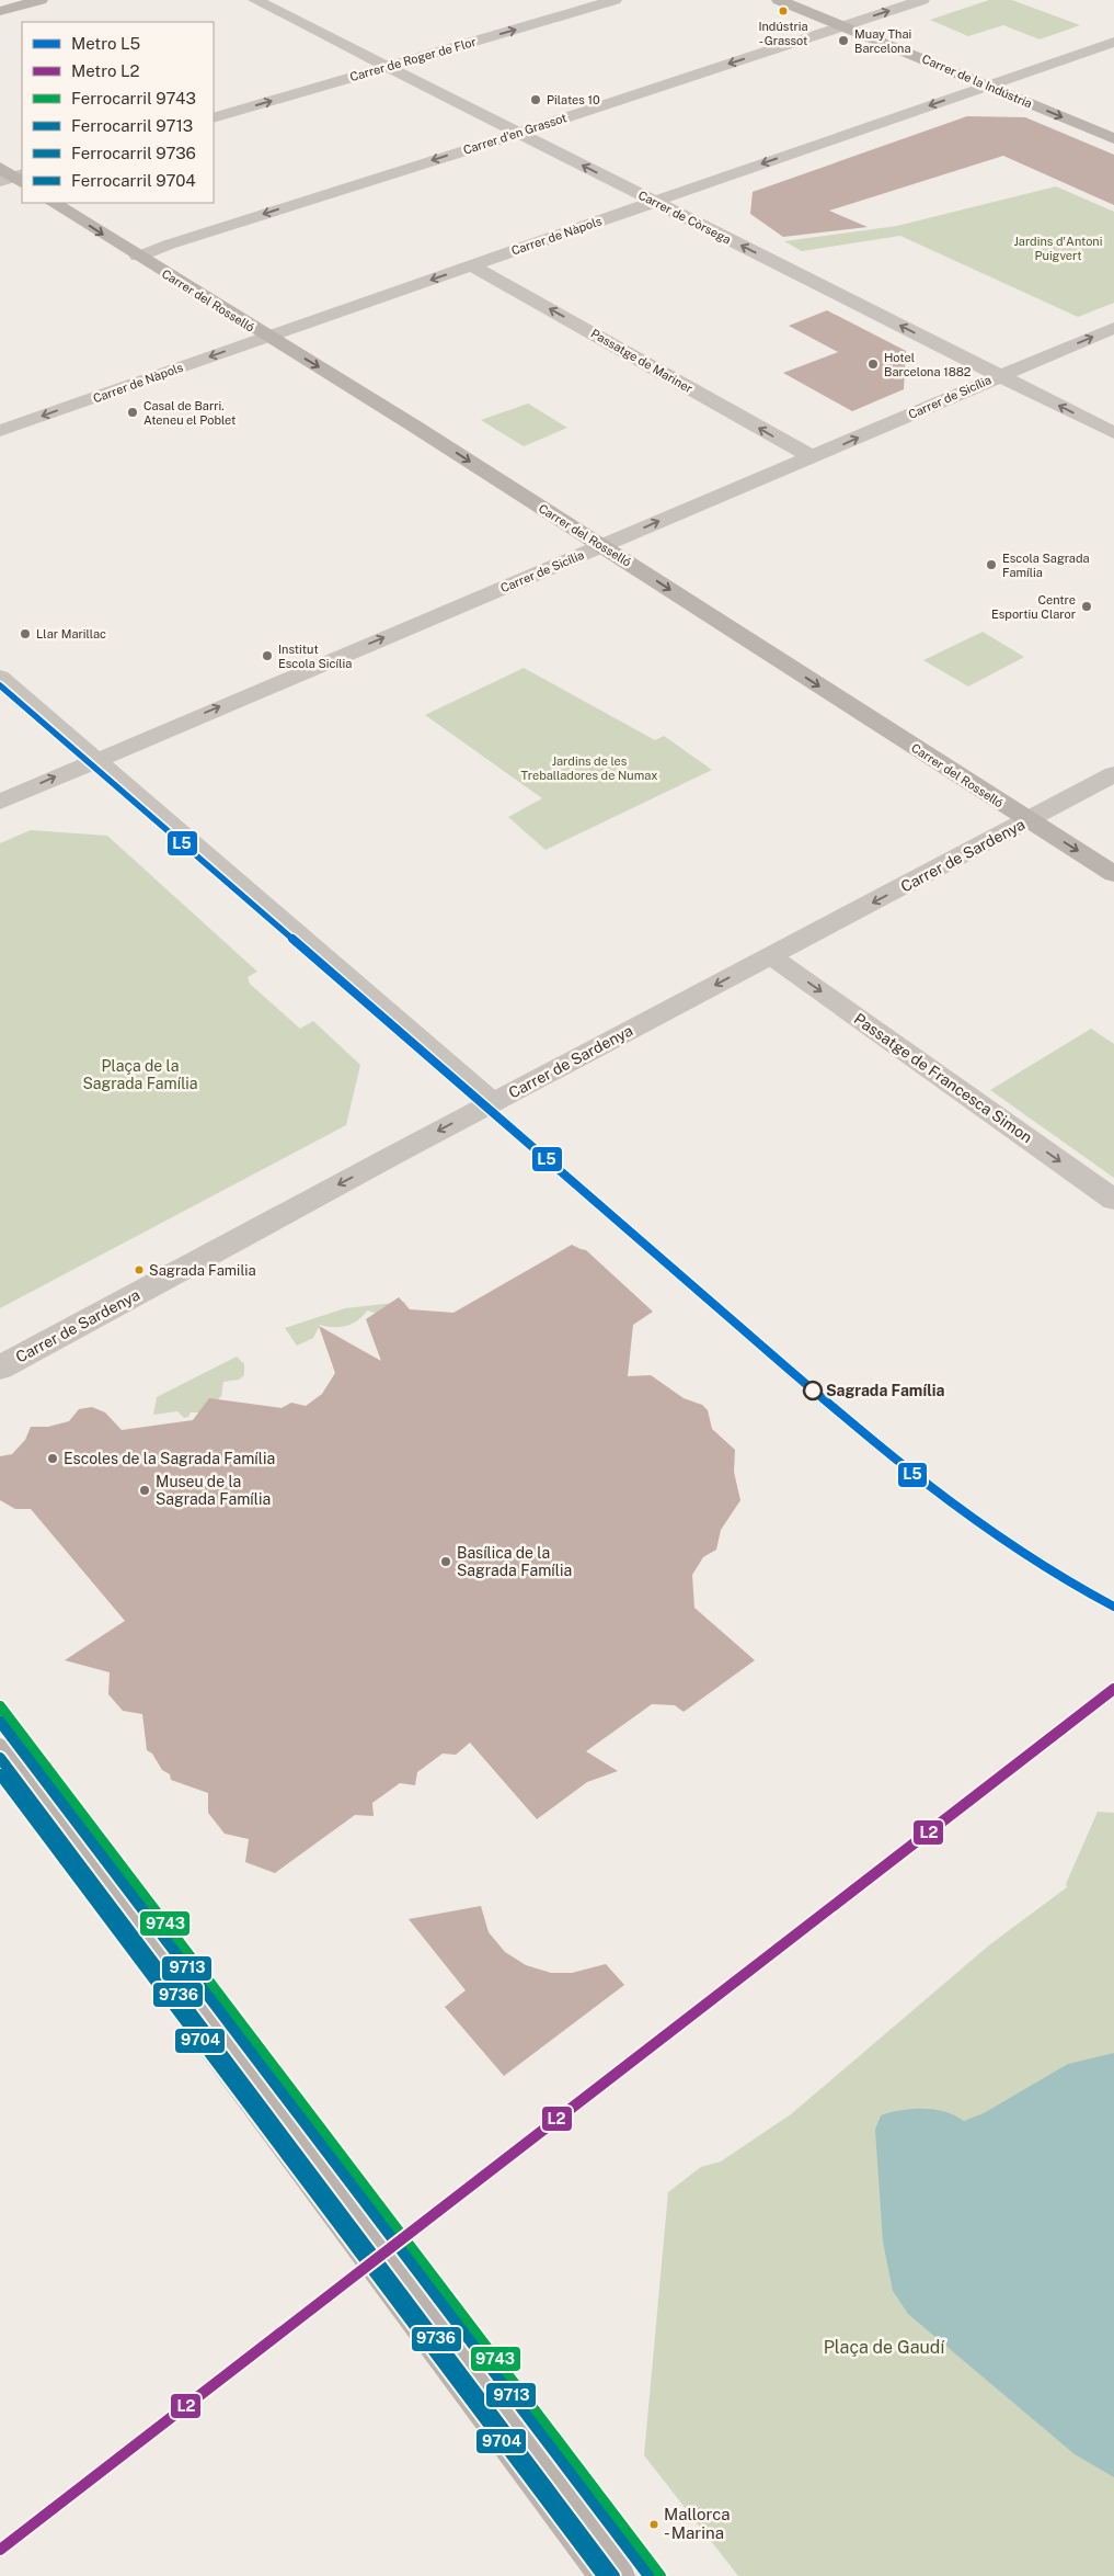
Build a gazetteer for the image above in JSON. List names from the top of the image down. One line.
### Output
{"streets":{"main road":["Carrer de la Indústria","Carrer del Rosselló"],"street":["Carrer de Roger de Flor","Carrer d'en Grassot","Carrer de Còrsega","Carrer de Nàpols","Passatge de Mariner","Carrer de Sicília","Carrer de Sardenya","Passatge de Francesca Simon"]},"crossings":[["Carrer de Roger de Flor","Carrer de Còrsega"],["Carrer de la Indústria","Carrer d'en Grassot"],["Carrer de la Indústria","Carrer de Nàpols"],["Carrer d'en Grassot","Carrer de Còrsega"],["Carrer d'en Grassot","Carrer del Rosselló"],["Carrer de Còrsega","Carrer de Nàpols"],["Carrer de Còrsega","Carrer de Sicília"],["Carrer de Nàpols","Carrer del Rosselló"],["Carrer de Nàpols","Passatge de Mariner"],["Carrer del Rosselló","Carrer de Sicília"],["Carrer del Rosselló","Carrer de Sardenya"],["Passatge de Mariner","Carrer de Sicília"],["Carrer de Sardenya","Passatge de Francesca Simon"]],"one_way":["Carrer de Roger de Flor","Carrer de la Indústria","Carrer de Còrsega","Carrer de Nàpols","Carrer del Rosselló","Passatge de Mariner","Carrer de Sicília","Carrer de Sardenya","Passatge de Francesca Simon"],"parks":["Jardins d'Antoni Puigvert","Jardins de les Treballadores de Numax","Plaça de la Sagrada Família","Plaça de Gaudí"],"places":["Indústria - Grassot","Muay Thai Barcelona","Pilates 10","Hotel Barcelona 1882","Casal de Barri. Ateneu el Poblet","Escola Sagrada Família","Centre Esportiu Claror","Llar Marillac","Institut Escola Sicília","Sagrada Familia","Sagrada Família","Escoles de la Sagrada Família","Museu de la Sagrada Família","Basílica de la Sagrada Família","Mallorca - Marina"],"lines":["metro line L5","metro line L2","rail line 9743","rail line 9713","rail line 9736","rail line 9704"],"legend":["Metro L5","Metro L2","Ferrocarril 9743","Ferrocarril 9713","Ferrocarril 9736","Ferrocarril 9704"]}
